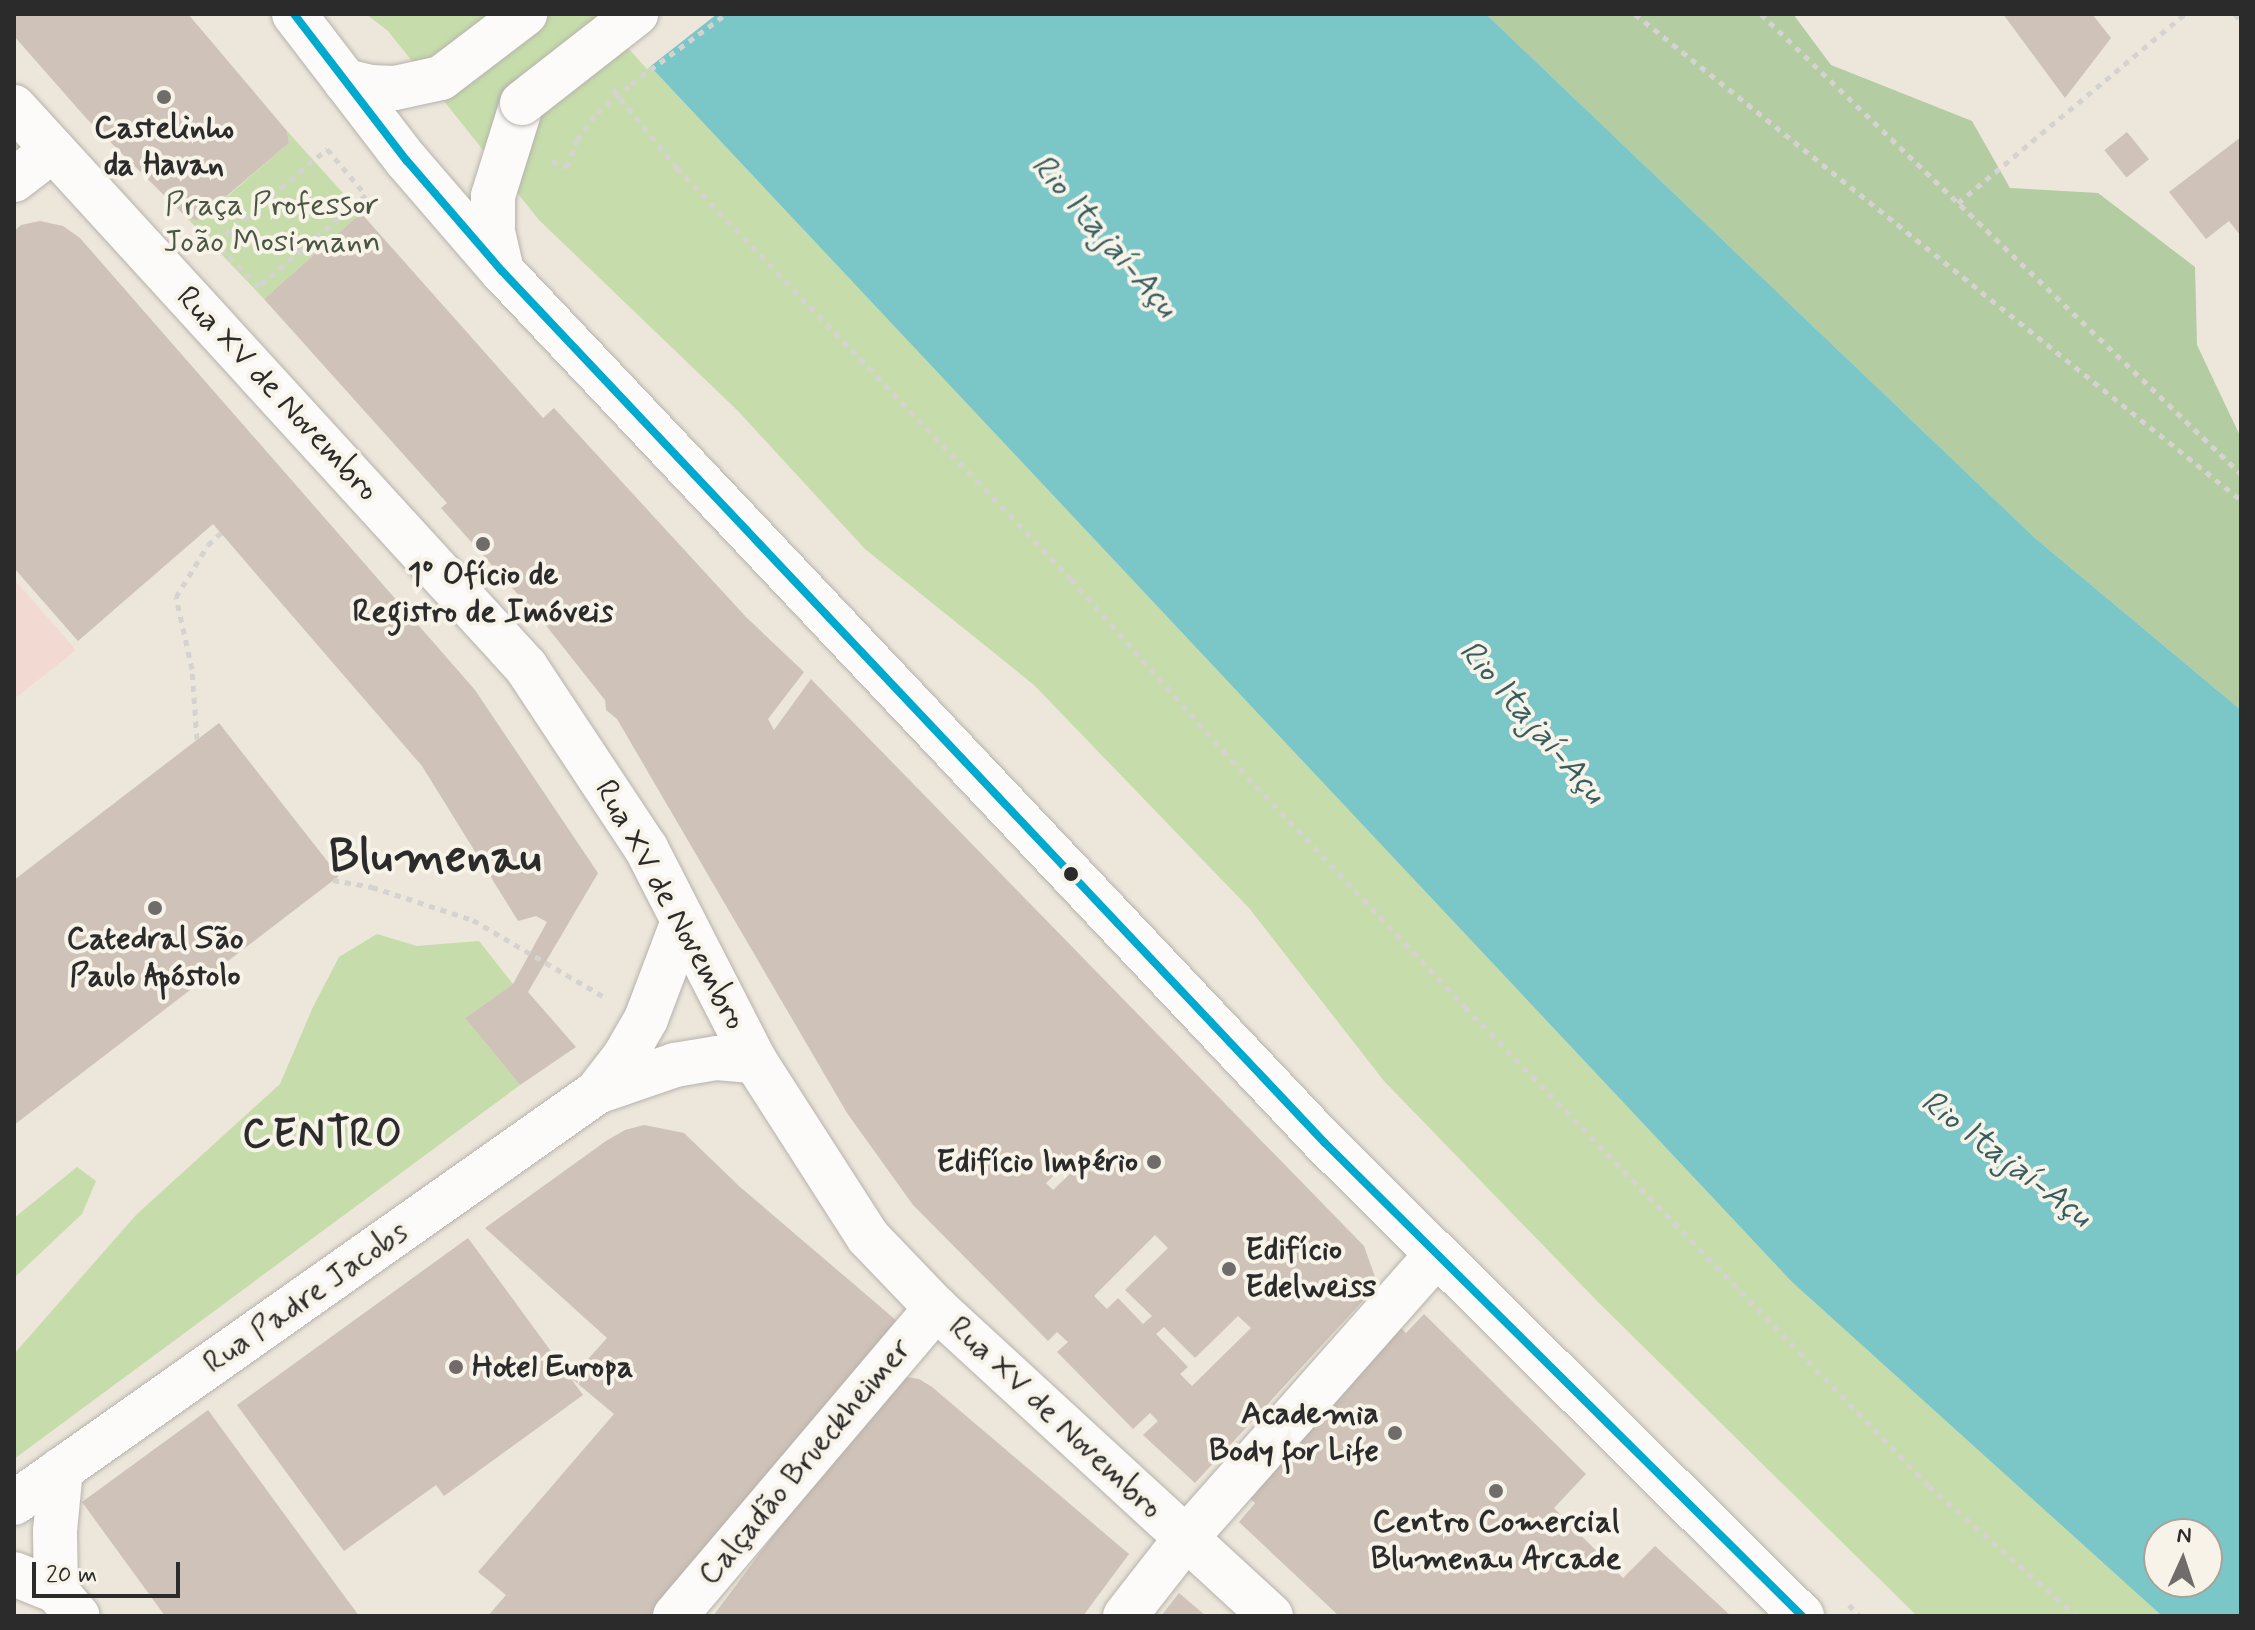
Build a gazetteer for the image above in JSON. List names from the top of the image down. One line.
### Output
{"streets":{"street":["Rua XV de Novembro","Rua Padre Jacobs","Calçadão Brueckheimer"]},"crossings":[["Rua XV de Novembro","Rua Padre Jacobs"],["Rua XV de Novembro","Calçadão Brueckheimer"]],"districts":["Blumenau","CENTRO"],"water":["Rio Itajaí-Açu"],"parks":["Praça Professor João Mosimann"],"places":["Castelinho da Havan","1º Ofício de Registro de Imóveis","Catedral São Paulo Apóstolo","Edifício Império","Edifício Edelweiss","Hotel Europa","Academia Body for Life","Centro Comercial Blumenau Arcade"],"scale_bar":"20 m","north":"top"}
